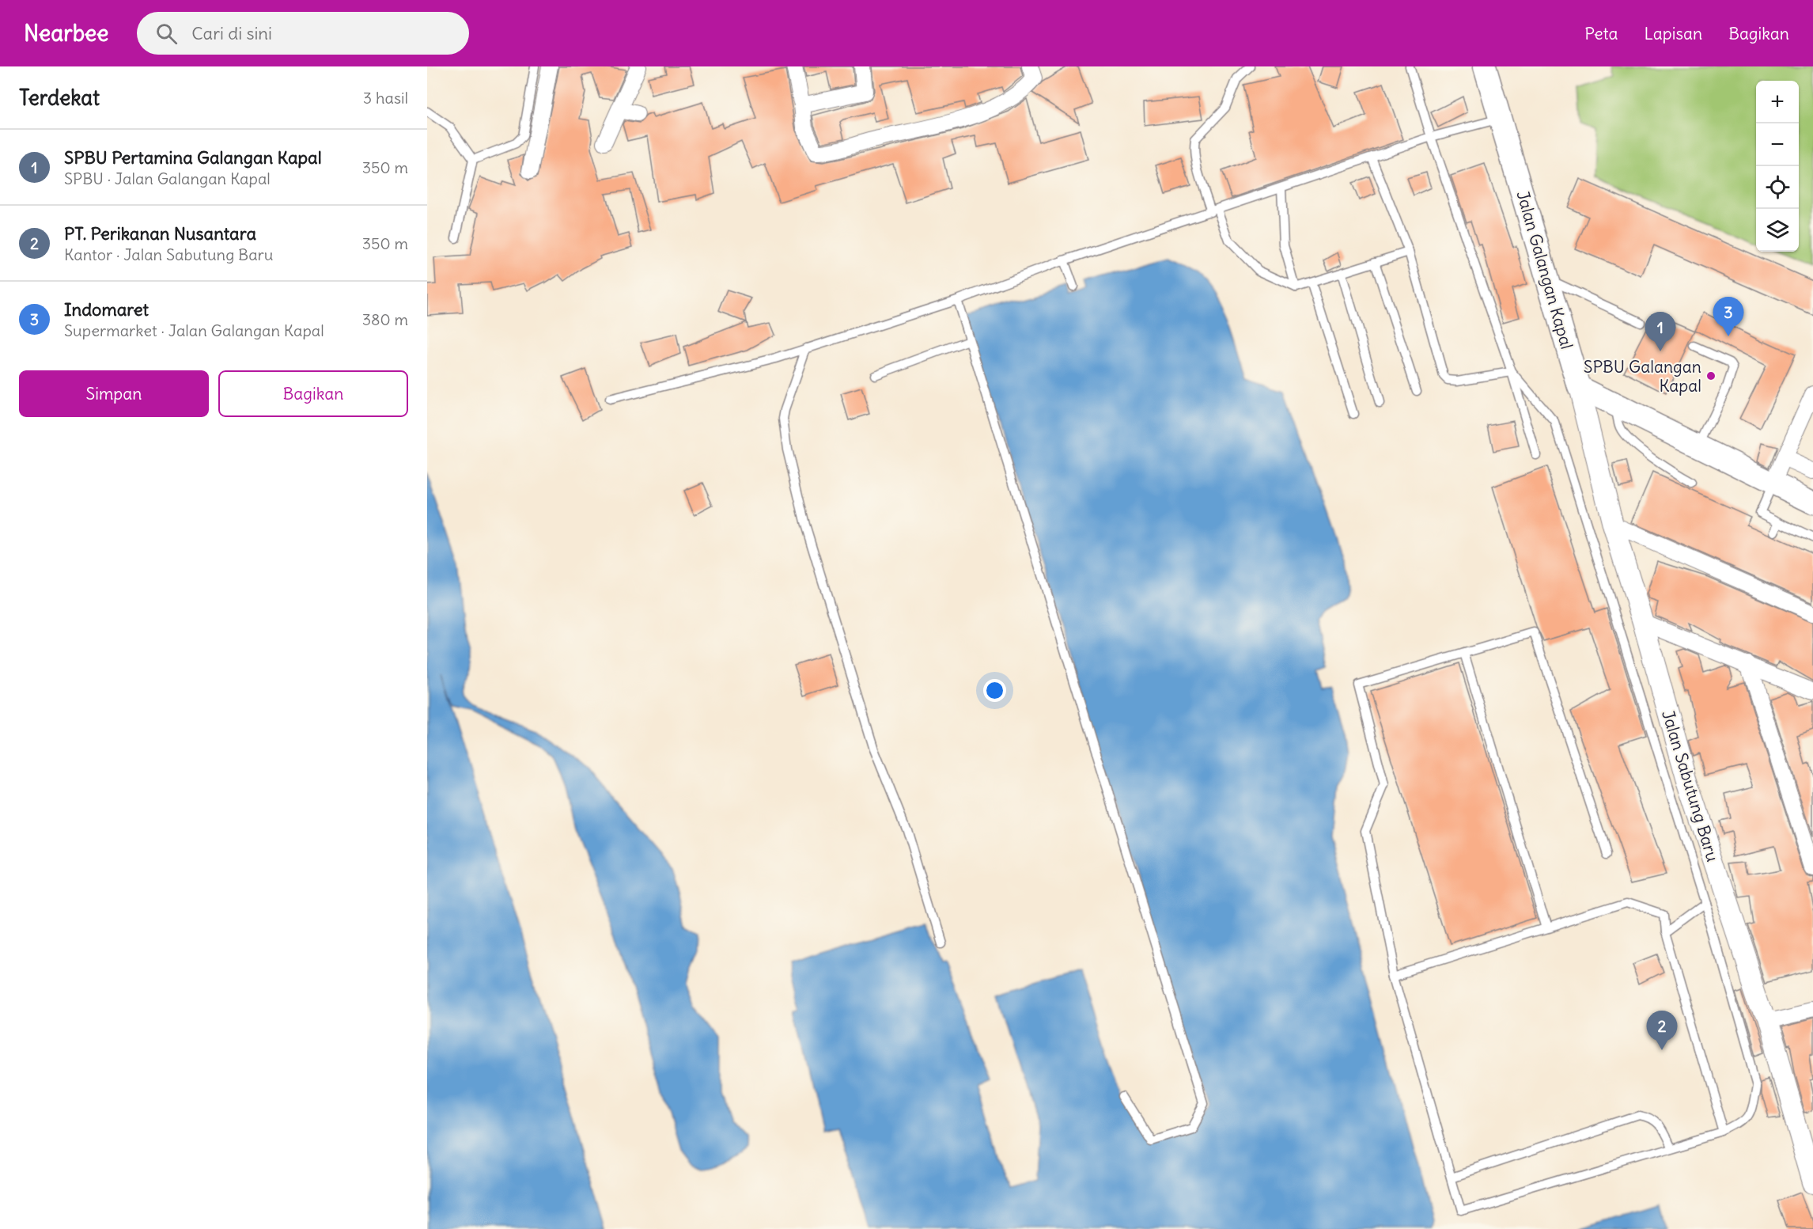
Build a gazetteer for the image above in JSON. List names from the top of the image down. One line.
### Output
{"streets":{"main road":["Jalan Galangan Kapal"],"street":["Jalan Sabutung Baru"]},"crossings":[["Jalan Galangan Kapal","Jalan Sabutung Baru"]],"places":["SPBU Galangan Kapal"],"page":{"header":"Nearbee","search":"Cari di sini","nav":["Peta","Lapisan","Bagikan"],"heading":["Terdekat","3 hasil"],"map_buttons":["+","−"],"list":[{"mark":"1","name":"SPBU Pertamina Galangan Kapal","note":"SPBU · Jalan Galangan Kapal","value":"350 m"},{"mark":"2","name":"PT. Perikanan Nusantara","note":"Kantor · Jalan Sabutung Baru","value":"350 m"},{"mark":"3","name":"Indomaret","note":"Supermarket · Jalan Galangan Kapal","value":"380 m"}],"pins":["3","1","2"],"buttons":["Simpan","Bagikan"]}}
